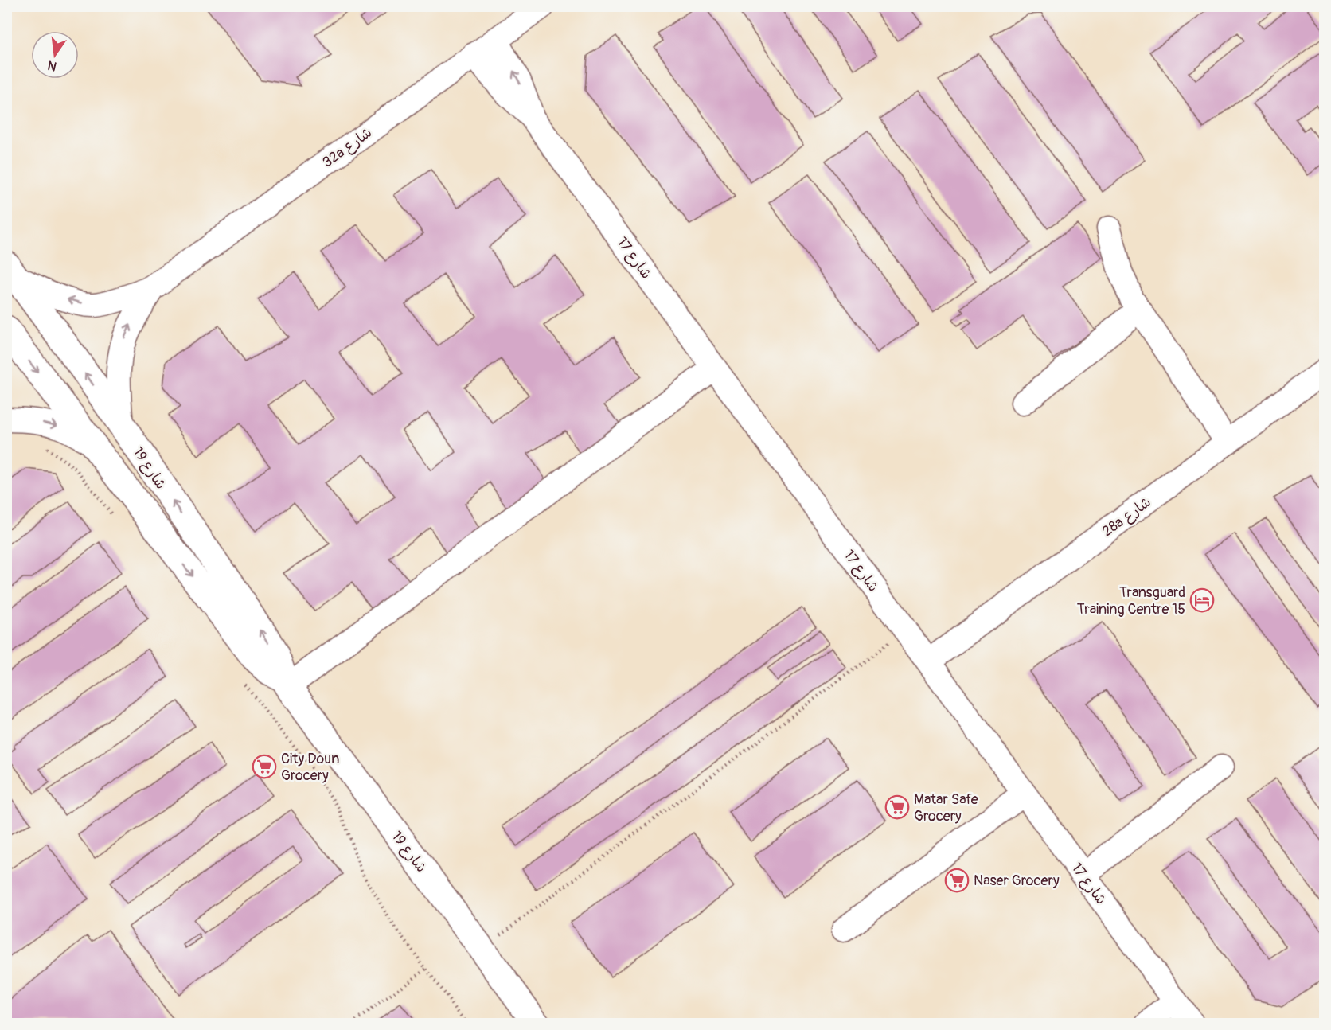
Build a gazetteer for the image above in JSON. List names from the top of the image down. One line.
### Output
{"streets":{"street":["32a شارع","شارع 17","شارع 19","28a شارع"]},"crossings":[["32a شارع","شارع 17"],["32a شارع","شارع 19"],["شارع 17","28a شارع"]],"places":{"hotel":["Transguard Training Centre 15"],"supermarket":["City Doun Grocery","Matar Safe Grocery","Naser Grocery"]},"north":"bottom"}
